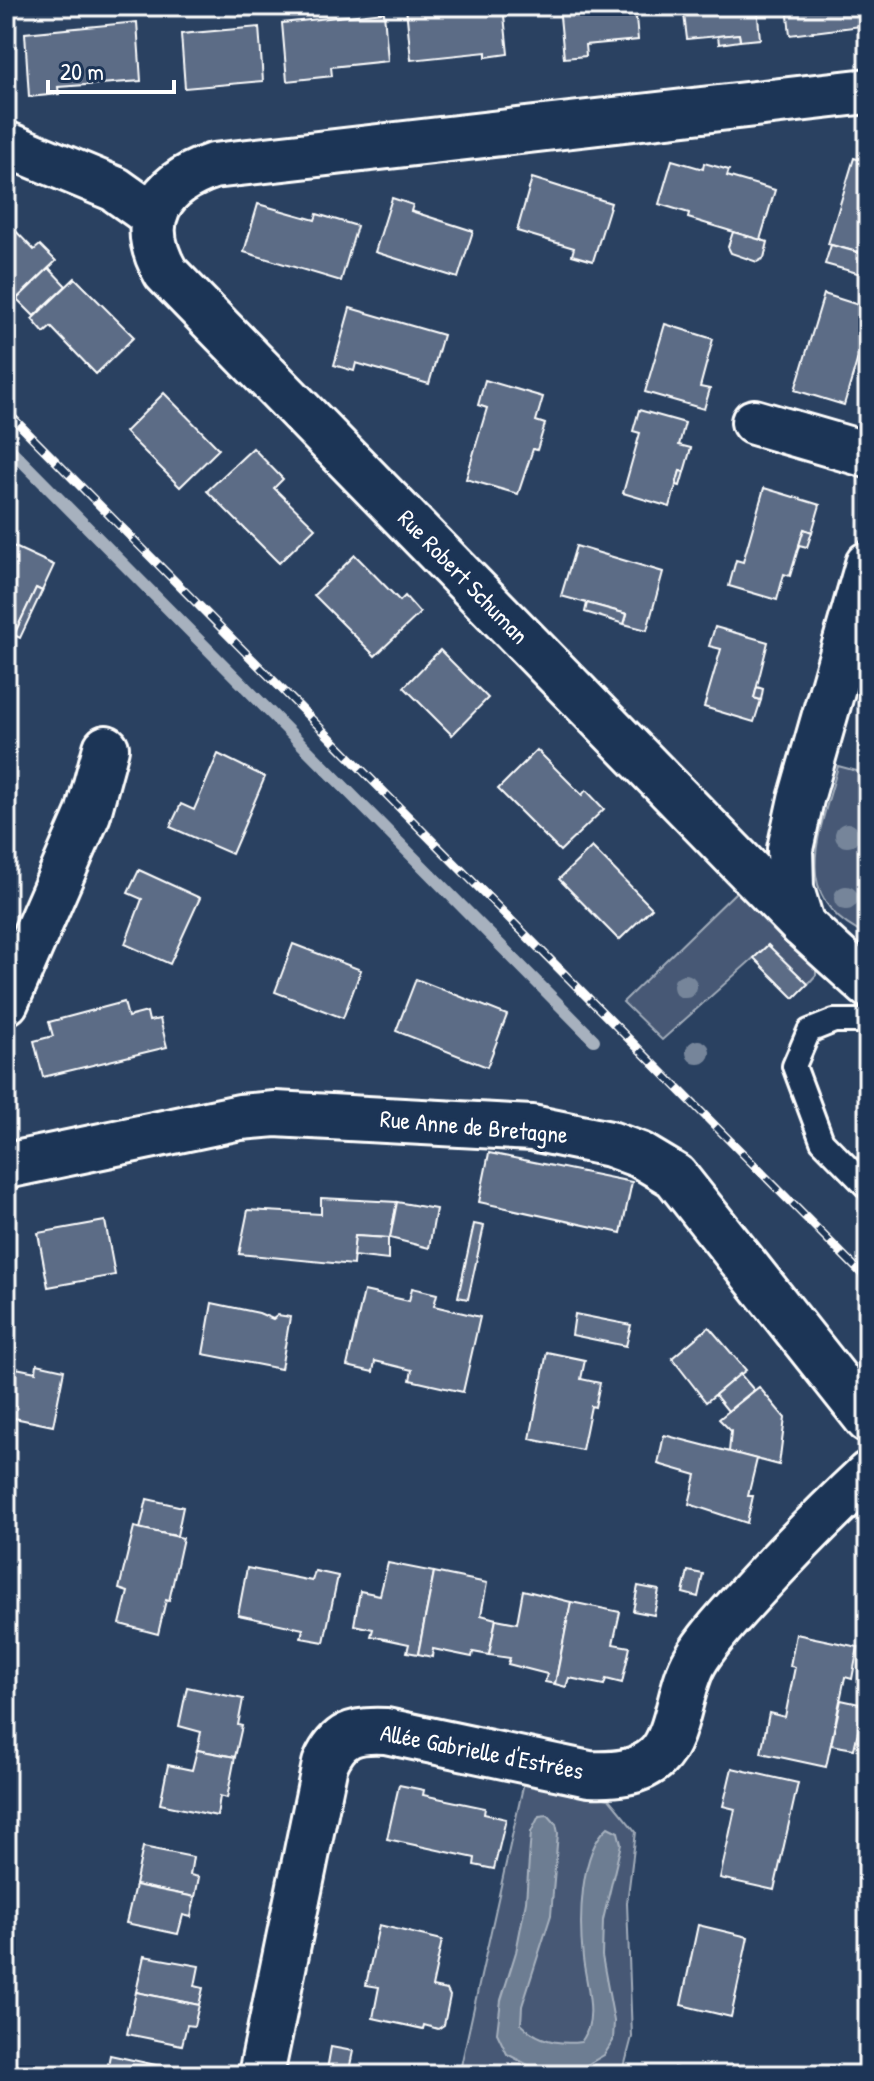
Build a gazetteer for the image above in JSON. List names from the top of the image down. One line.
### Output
{"streets":{"street":["Rue Robert Schuman","Rue Anne de Bretagne","Allée Gabrielle d'Estrées"]},"scale_bar":"20 m"}
